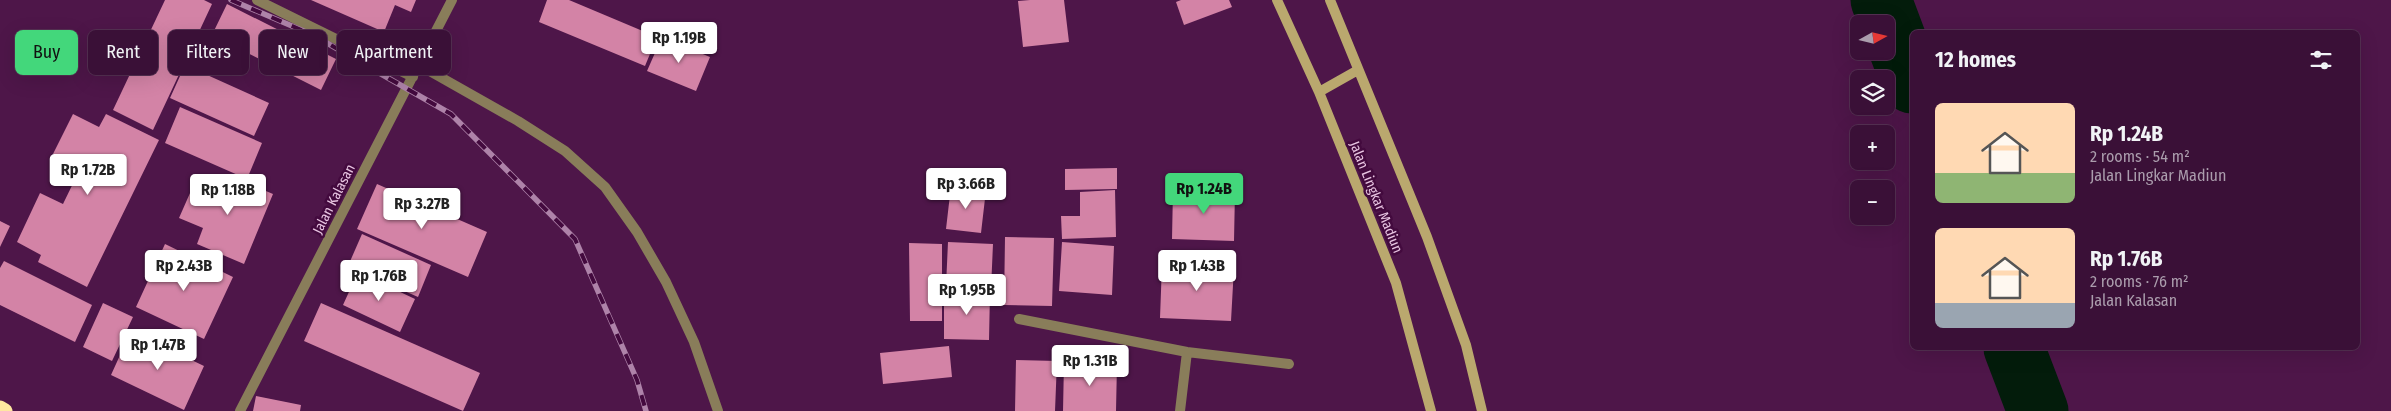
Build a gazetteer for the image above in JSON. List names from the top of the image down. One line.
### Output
{"streets":{"main road":["Jalan Lingkar Madiun"],"street":["Jalan Kalasan"]},"north":"right","page":{"map_buttons":["+","−"],"price":["Rp 1.19B","Rp 1.72B","Rp 3.66B","Rp 1.24B","Rp 1.18B","Rp 3.27B","Rp 2.43B","Rp 1.43B","Rp 1.76B","Rp 1.95B","Rp 1.47B","Rp 1.31B"],"chip":["Buy","Rent","Filters","New","Apartment"],"heading":"12 homes","list":[{"name":"Rp 1.24B","note":"2 rooms · 54 m² · Jalan Lingkar Madiun"},{"name":"Rp 1.76B","note":"2 rooms · 76 m² · Jalan Kalasan"}]}}
